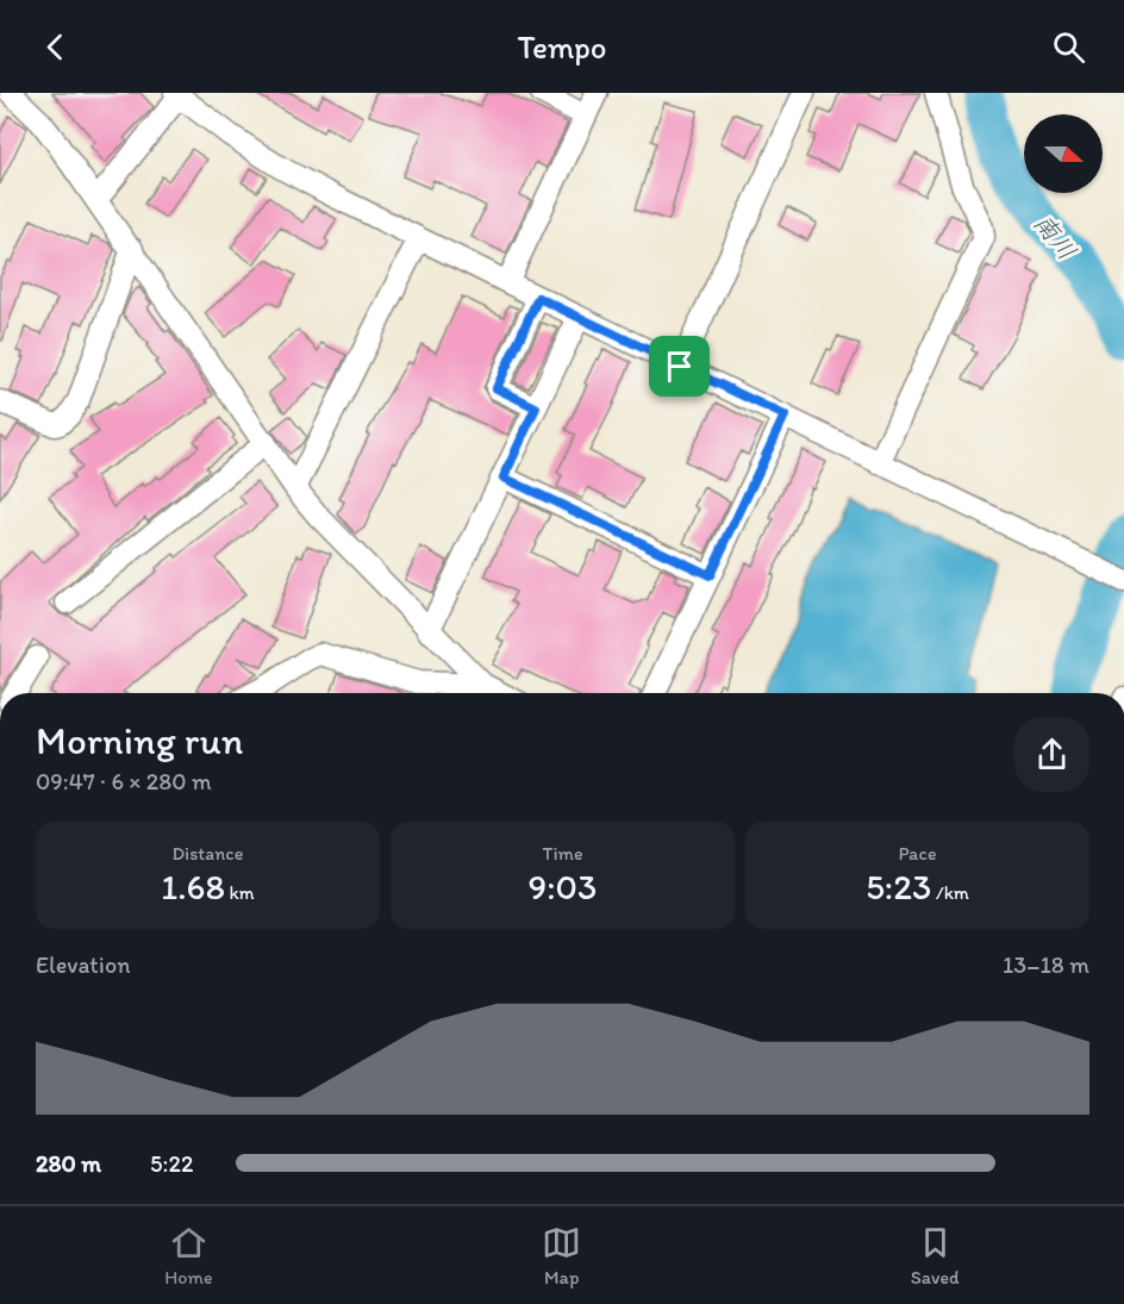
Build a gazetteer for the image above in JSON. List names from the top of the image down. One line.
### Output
{"water":["南川"],"north":"right","page":{"header":"Tempo","heading":["Morning run","09:47 · 6 × 280 m"],"stats":[["Distance","1.68 km"],["Time","9:03"],["Pace","5:23 /km"]],"chart":["Elevation","13–18 m"],"list":[{"name":"280 m","note":"5:22"}],"tabs":["Home","Map","Saved"]}}
